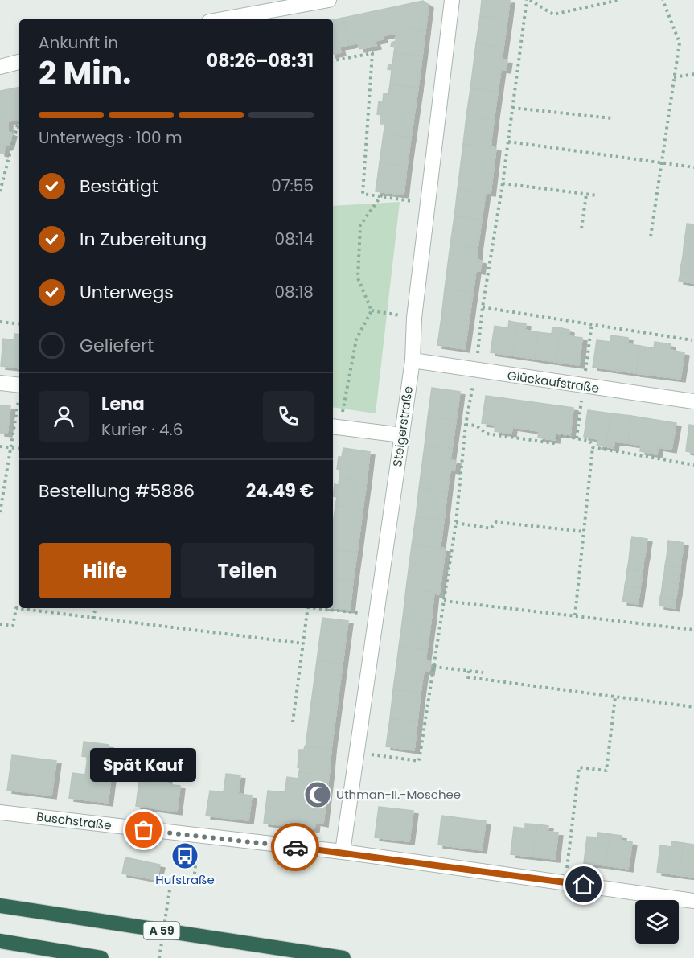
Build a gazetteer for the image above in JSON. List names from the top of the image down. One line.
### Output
{"streets":{"highway":["A 59"],"street":["Glückaufstraße","Steigerstraße","Buschstraße"]},"crossings":[["Glückaufstraße","Steigerstraße"],["Steigerstraße","Buschstraße"]],"places":{"mosque":["Uthman-II.-Moschee"],"other":["Spät Kauf"],"bus stop":["Hufstraße"]},"page":{"heading":["2 Min.","Ankunft in","08:26–08:31"],"panel":["Lena","Kurier · 4.6","Bestellung #5886","24.49 €"],"bar":"Unterwegs · 100 m","list":[["Bestätigt","07:55"],["In Zubereitung","08:14"],["Unterwegs","08:18"],"Geliefert"],"buttons":["Hilfe","Teilen"],"bubble":"Spät Kauf"}}
